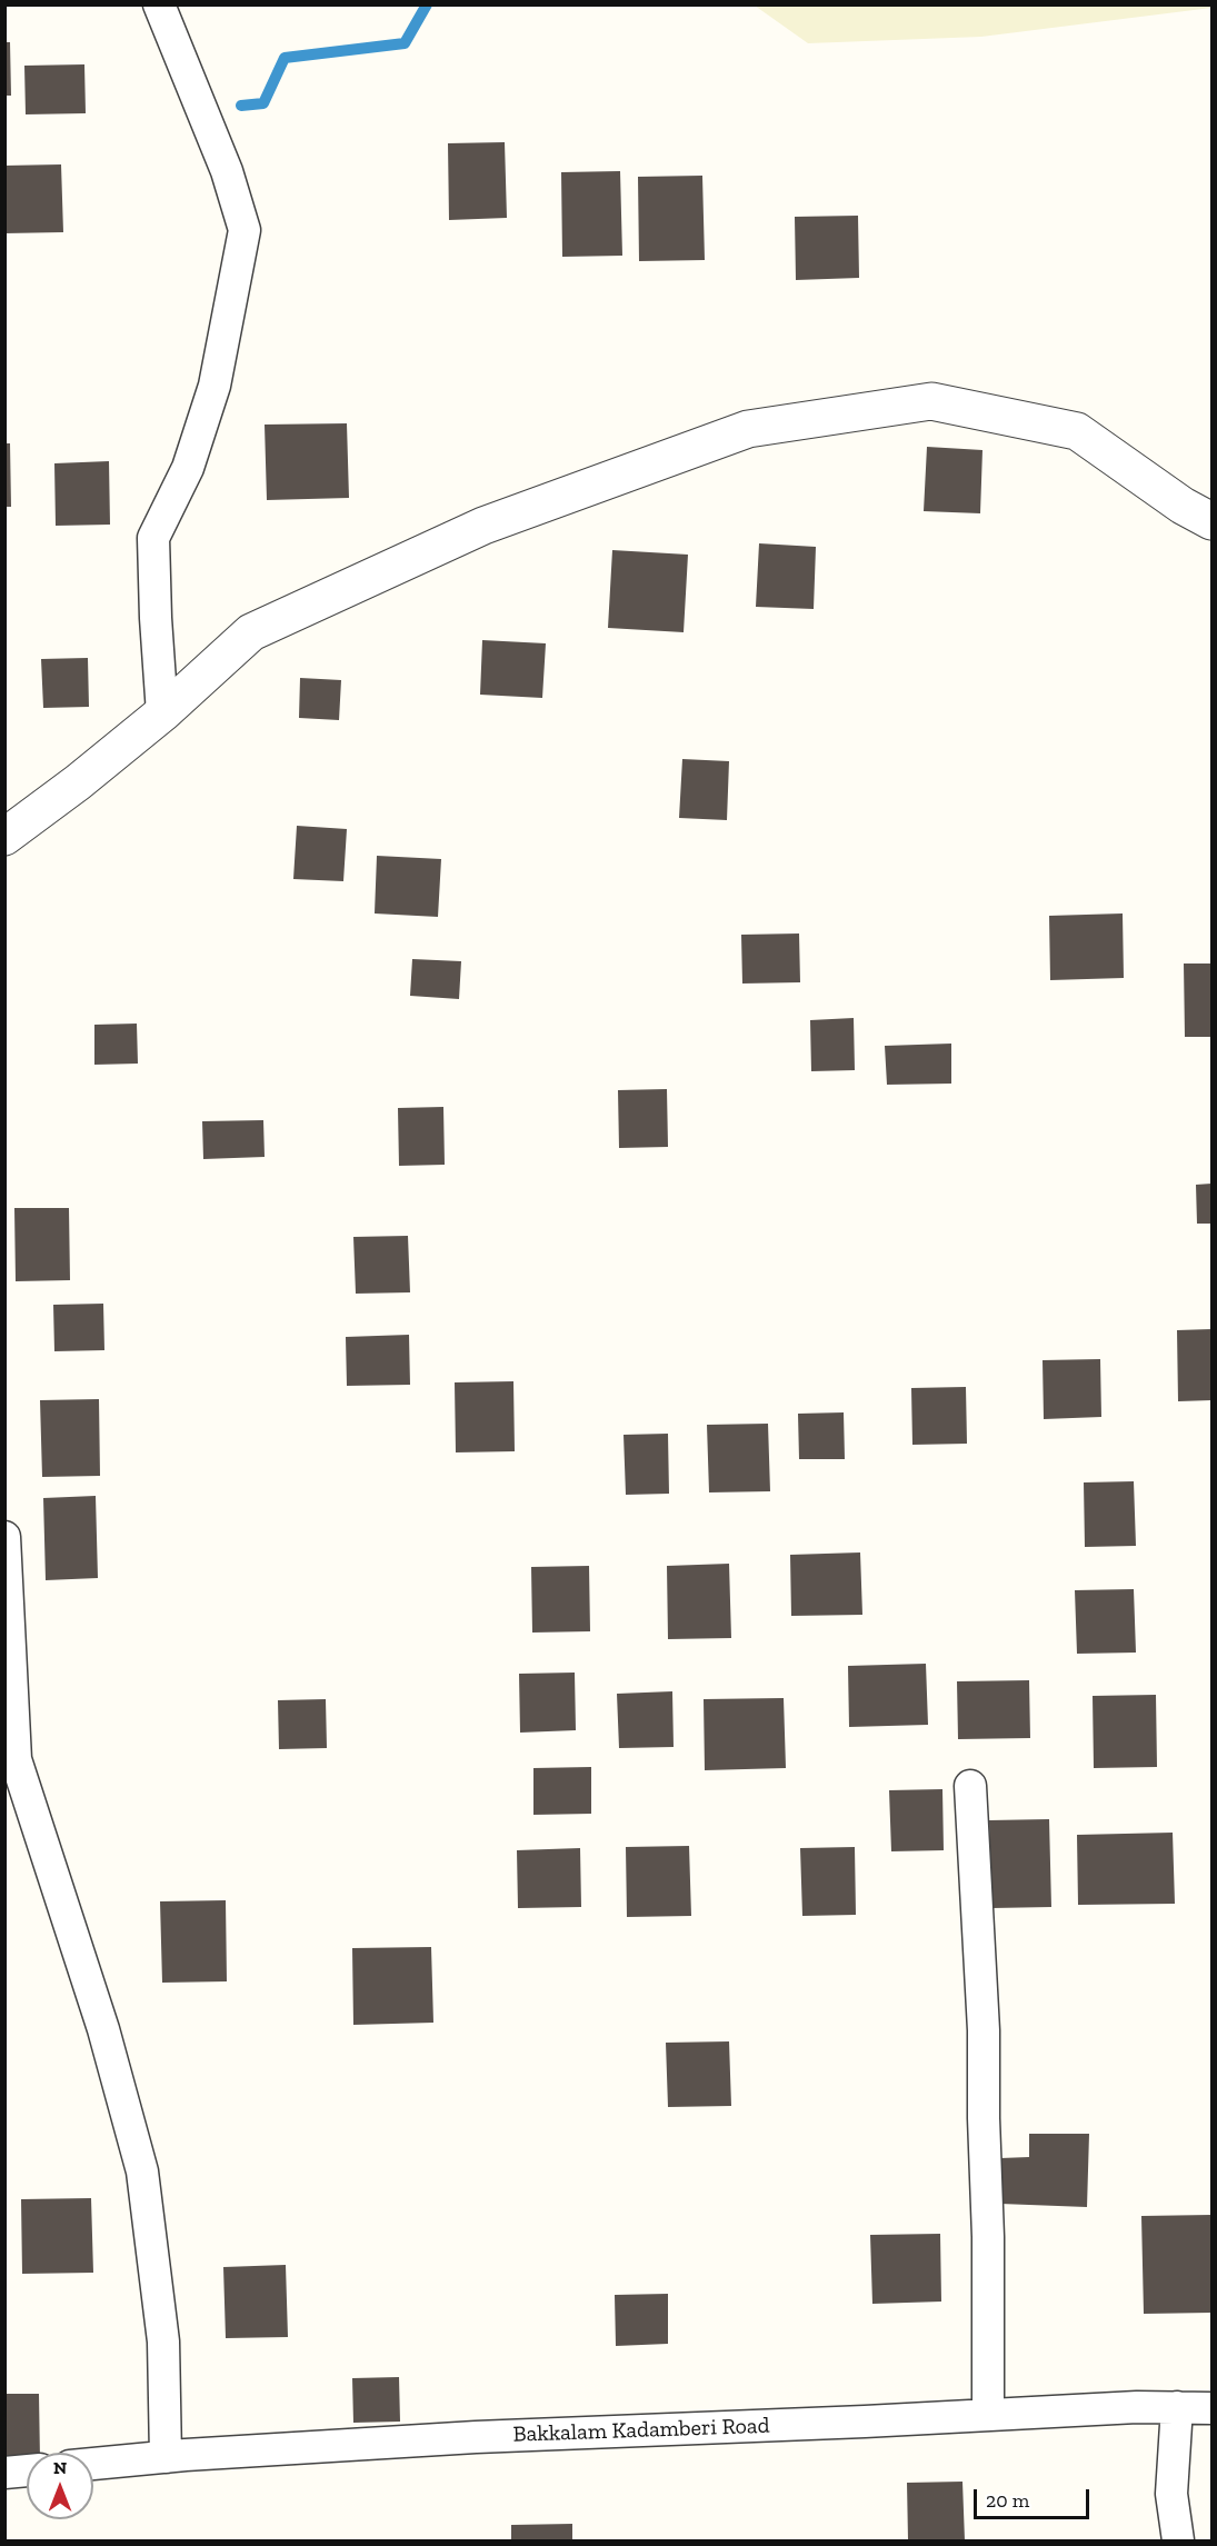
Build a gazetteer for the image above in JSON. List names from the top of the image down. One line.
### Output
{"streets":{"street":["Bakkalam Kadamberi Road"]},"scale_bar":"20 m","north":"top"}
